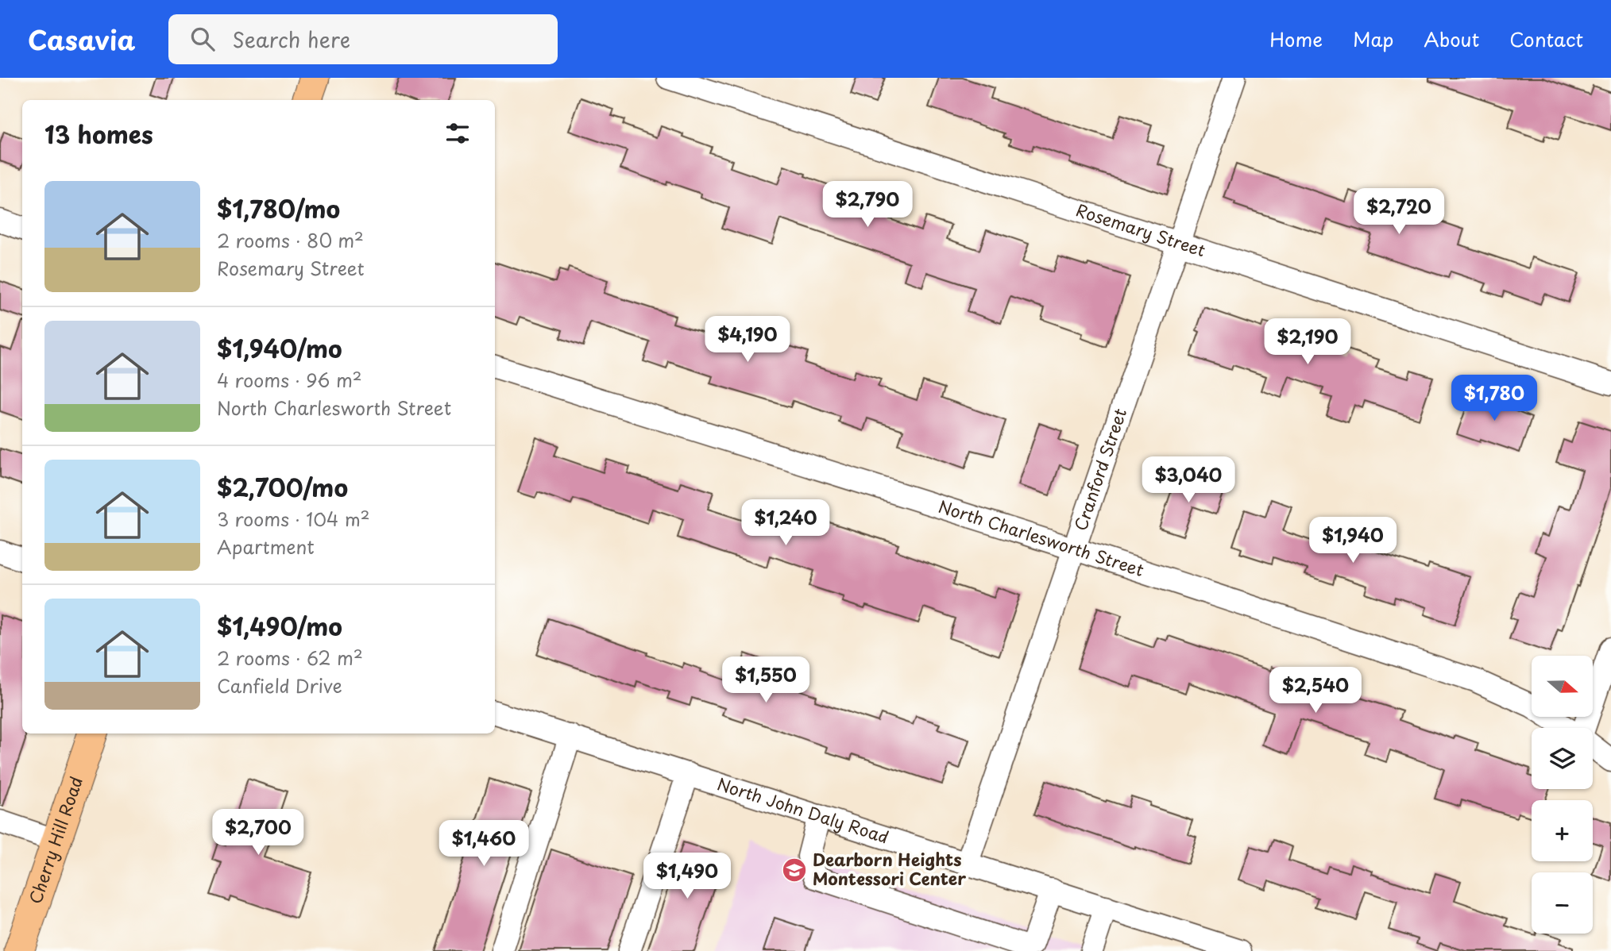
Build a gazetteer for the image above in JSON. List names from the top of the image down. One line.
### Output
{"streets":{"main road":["Cherry Hill Road"],"street":["Rosemary Street","Cranford Street","North Charlesworth Street","North John Daly Road"]},"crossings":[["Rosemary Street","Cranford Street"],["Cranford Street","North Charlesworth Street"],["Cranford Street","North John Daly Road"]],"places":{"school or university":["Dearborn Heights Montessori Center"]},"north":"right","page":{"header":"Casavia","search":"Search here","nav":["Home","Map","About","Contact"],"heading":"13 homes","list":[{"name":"$1,780/mo","note":"2 rooms · 80 m² · Rosemary Street"},{"name":"$1,940/mo","note":"4 rooms · 96 m² · North Charlesworth Street"},{"name":"$2,700/mo","note":"3 rooms · 104 m² · Apartment"},{"name":"$1,490/mo","note":"2 rooms · 62 m² · Canfield Drive"}],"price":["$2,790","$2,720","$4,190","$2,190","$1,780","$3,040","$1,240","$1,940","$1,550","$2,540","$2,700","$1,460","$1,490"],"map_buttons":["+","−"]}}
